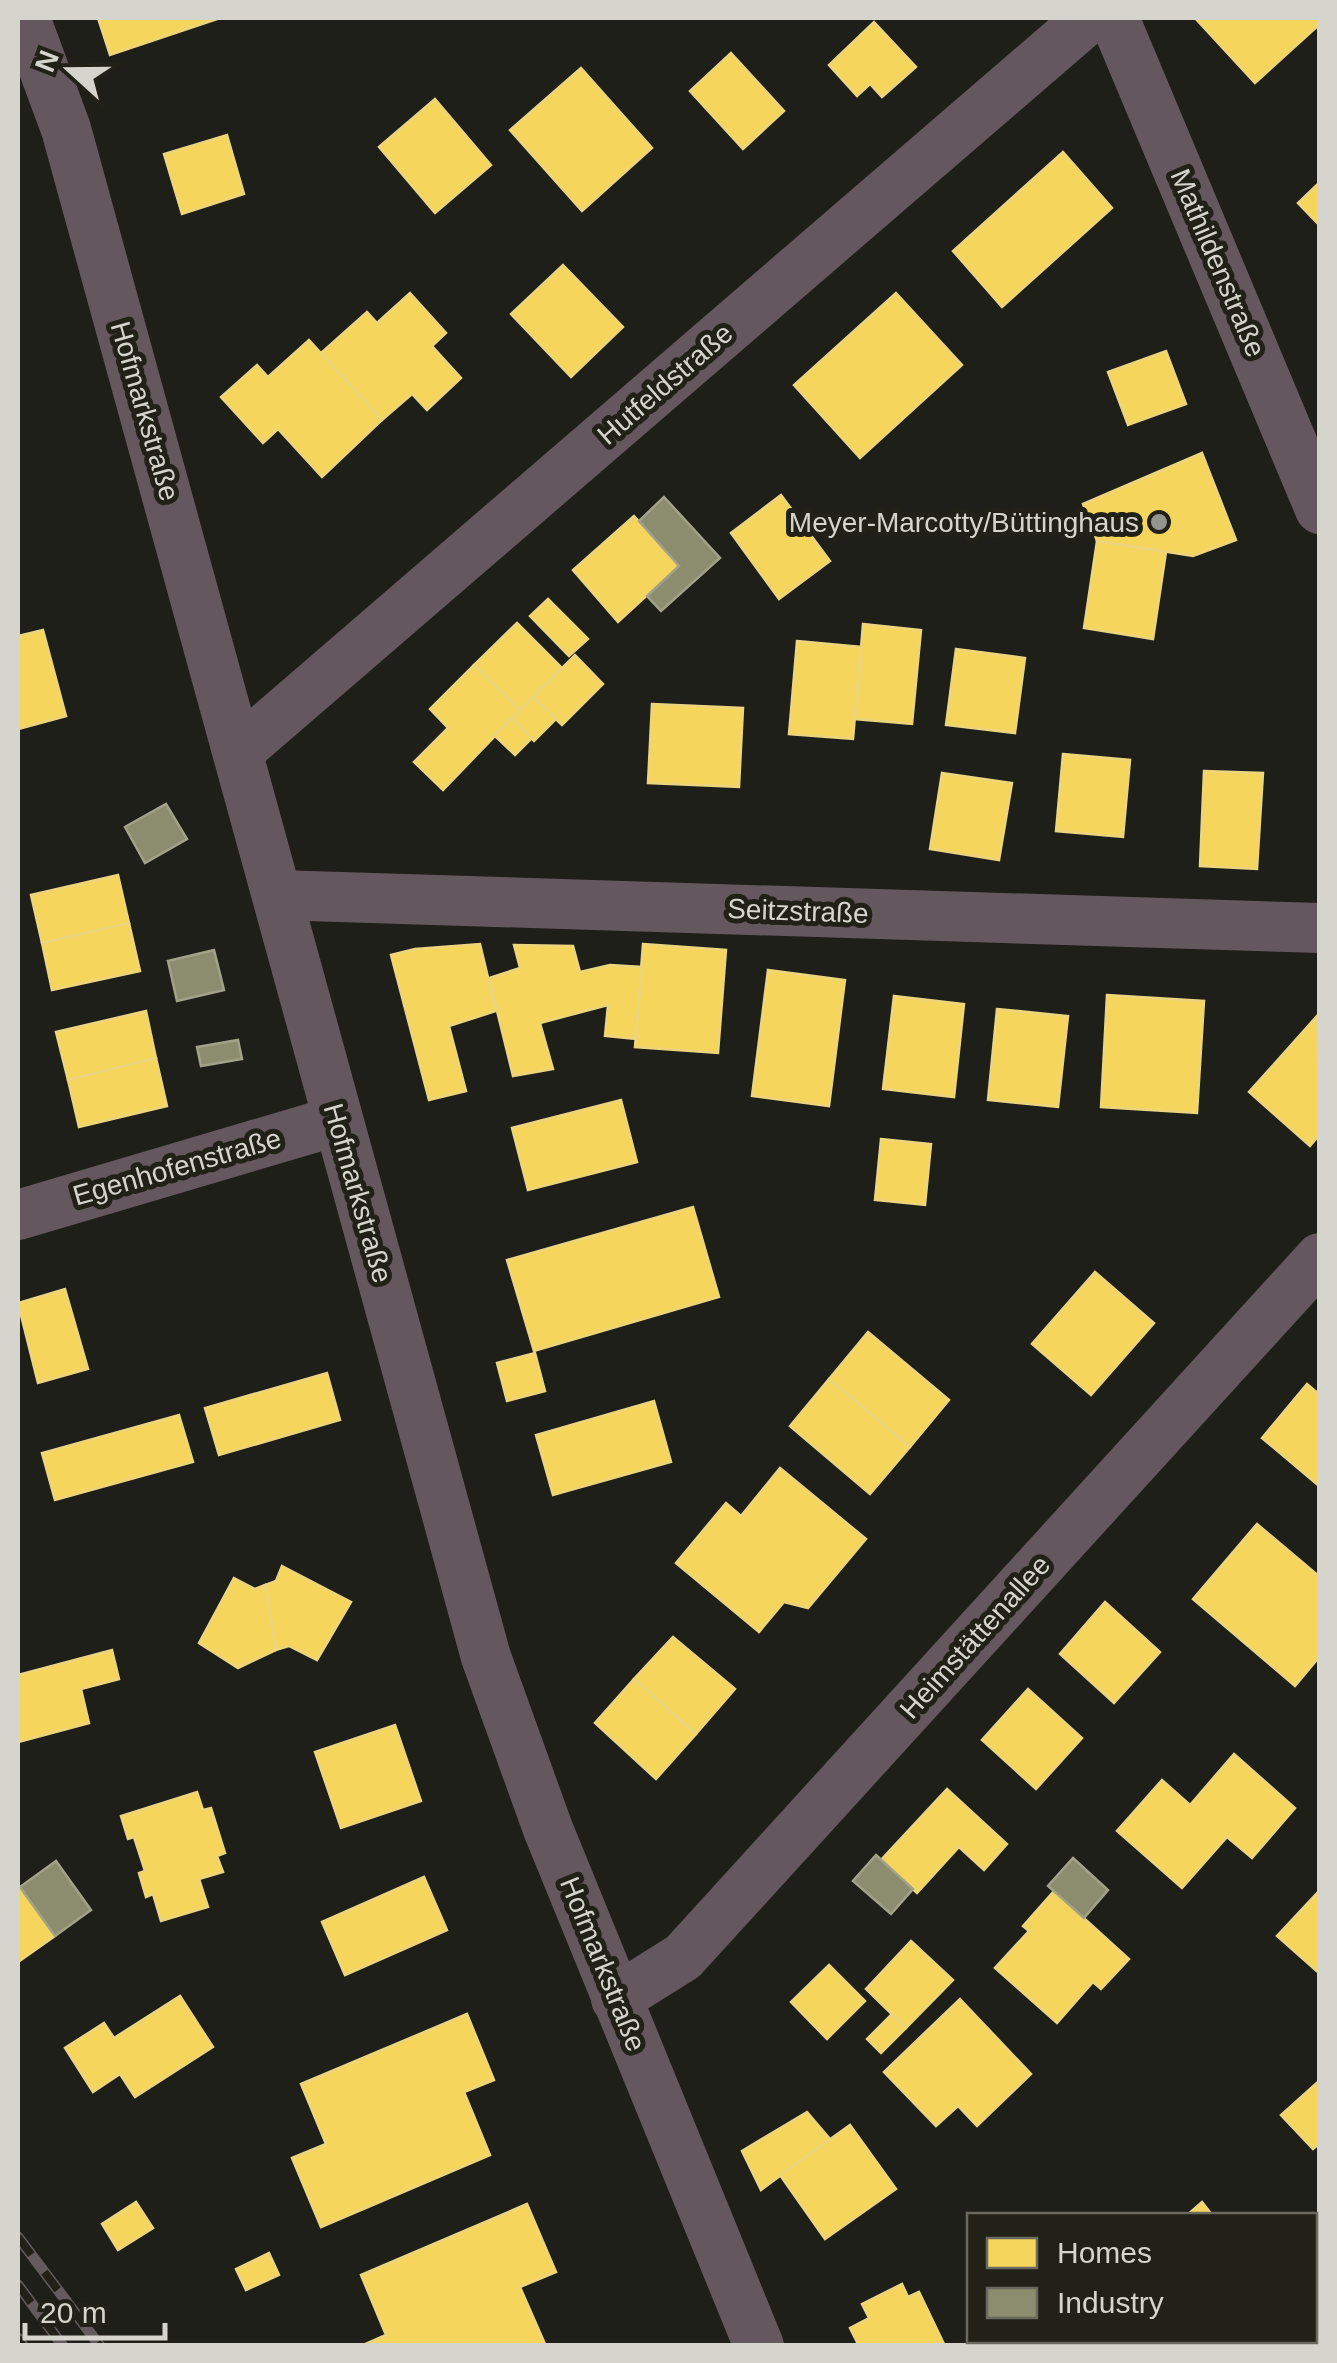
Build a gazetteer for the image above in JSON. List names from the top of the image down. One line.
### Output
{"streets":{"street":["Mathildenstraße","Hutfeldstraße","Hofmarkstraße","Seitzstraße","Egenhofenstraße","Heimstättenallee"]},"crossings":[["Hutfeldstraße","Hofmarkstraße"],["Hofmarkstraße","Seitzstraße"],["Hofmarkstraße","Egenhofenstraße"],["Hofmarkstraße","Heimstättenallee"]],"places":["Meyer-Marcotty/Büttinghaus"],"legend":["Homes","Industry"],"scale_bar":"20 m","north":"left"}
